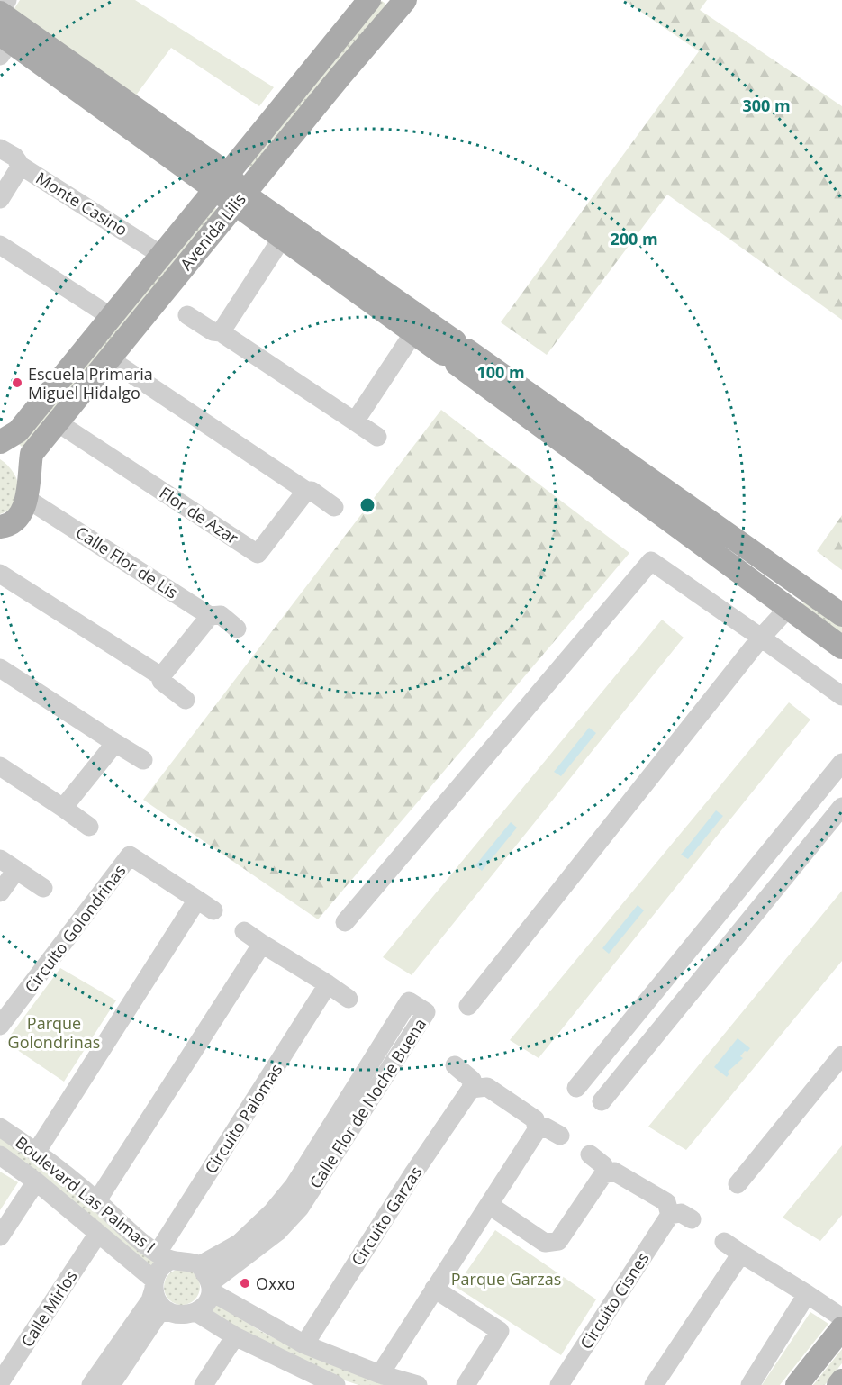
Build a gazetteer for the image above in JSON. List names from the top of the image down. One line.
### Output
{"streets":{"main road":["Avenida Lilis"],"street":["Monte Casino","Flor de Azar","Calle Flor de Lis","Circuito Golondrinas","Calle Flor de Noche Buena","Circuito Palomas","Boulevard Las Palmas I","Circuito Garzas","Circuito Cisnes","Calle Mirlos"]},"crossings":[["Monte Casino","Avenida Lilis"],["Avenida Lilis","Flor de Azar"],["Avenida Lilis","Calle Flor de Lis"],["Calle Flor de Noche Buena","Circuito Palomas"],["Calle Flor de Noche Buena","Boulevard Las Palmas I"],["Circuito Palomas","Boulevard Las Palmas I"],["Boulevard Las Palmas I","Calle Mirlos"]],"parks":["Parque Golondrinas","Parque Garzas"],"places":["Escuela Primaria Miguel Hidalgo","Oxxo"],"rings":["300 m","200 m","100 m"]}
